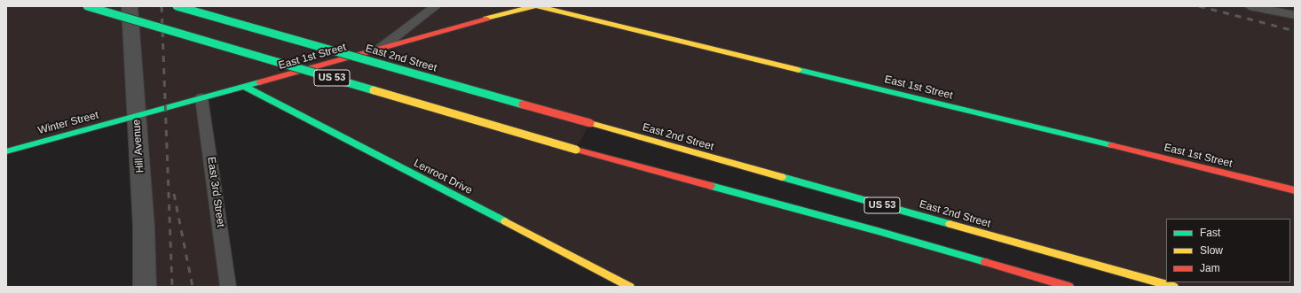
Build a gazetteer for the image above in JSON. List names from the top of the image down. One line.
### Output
{"streets":{"main road":["East 1st Street","East 2nd Street","US 53","Winter Street","Lenroot Drive"],"street":["Hill Avenue"],"lane":["East 3rd Street"]},"crossings":[["East 1st Street","Winter Street"],["East 1st Street","Hill Avenue"],["East 1st Street","Lenroot Drive"],["East 1st Street","East 3rd Street"],["Winter Street","Hill Avenue"]],"legend":["Fast","Slow","Jam"]}
